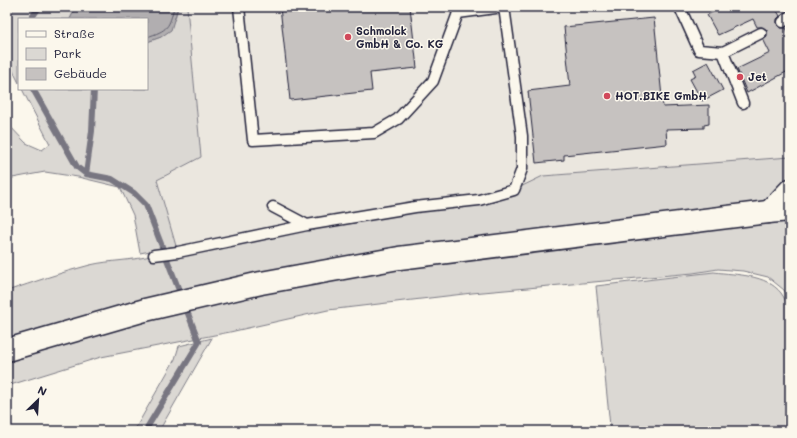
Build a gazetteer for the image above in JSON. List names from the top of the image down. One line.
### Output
{"places":["Schmolck GmbH & Co. KG","Jet","HOT.BIKE GmbH"],"legend":["Straße","Park","Gebäude"],"north":"top right"}
